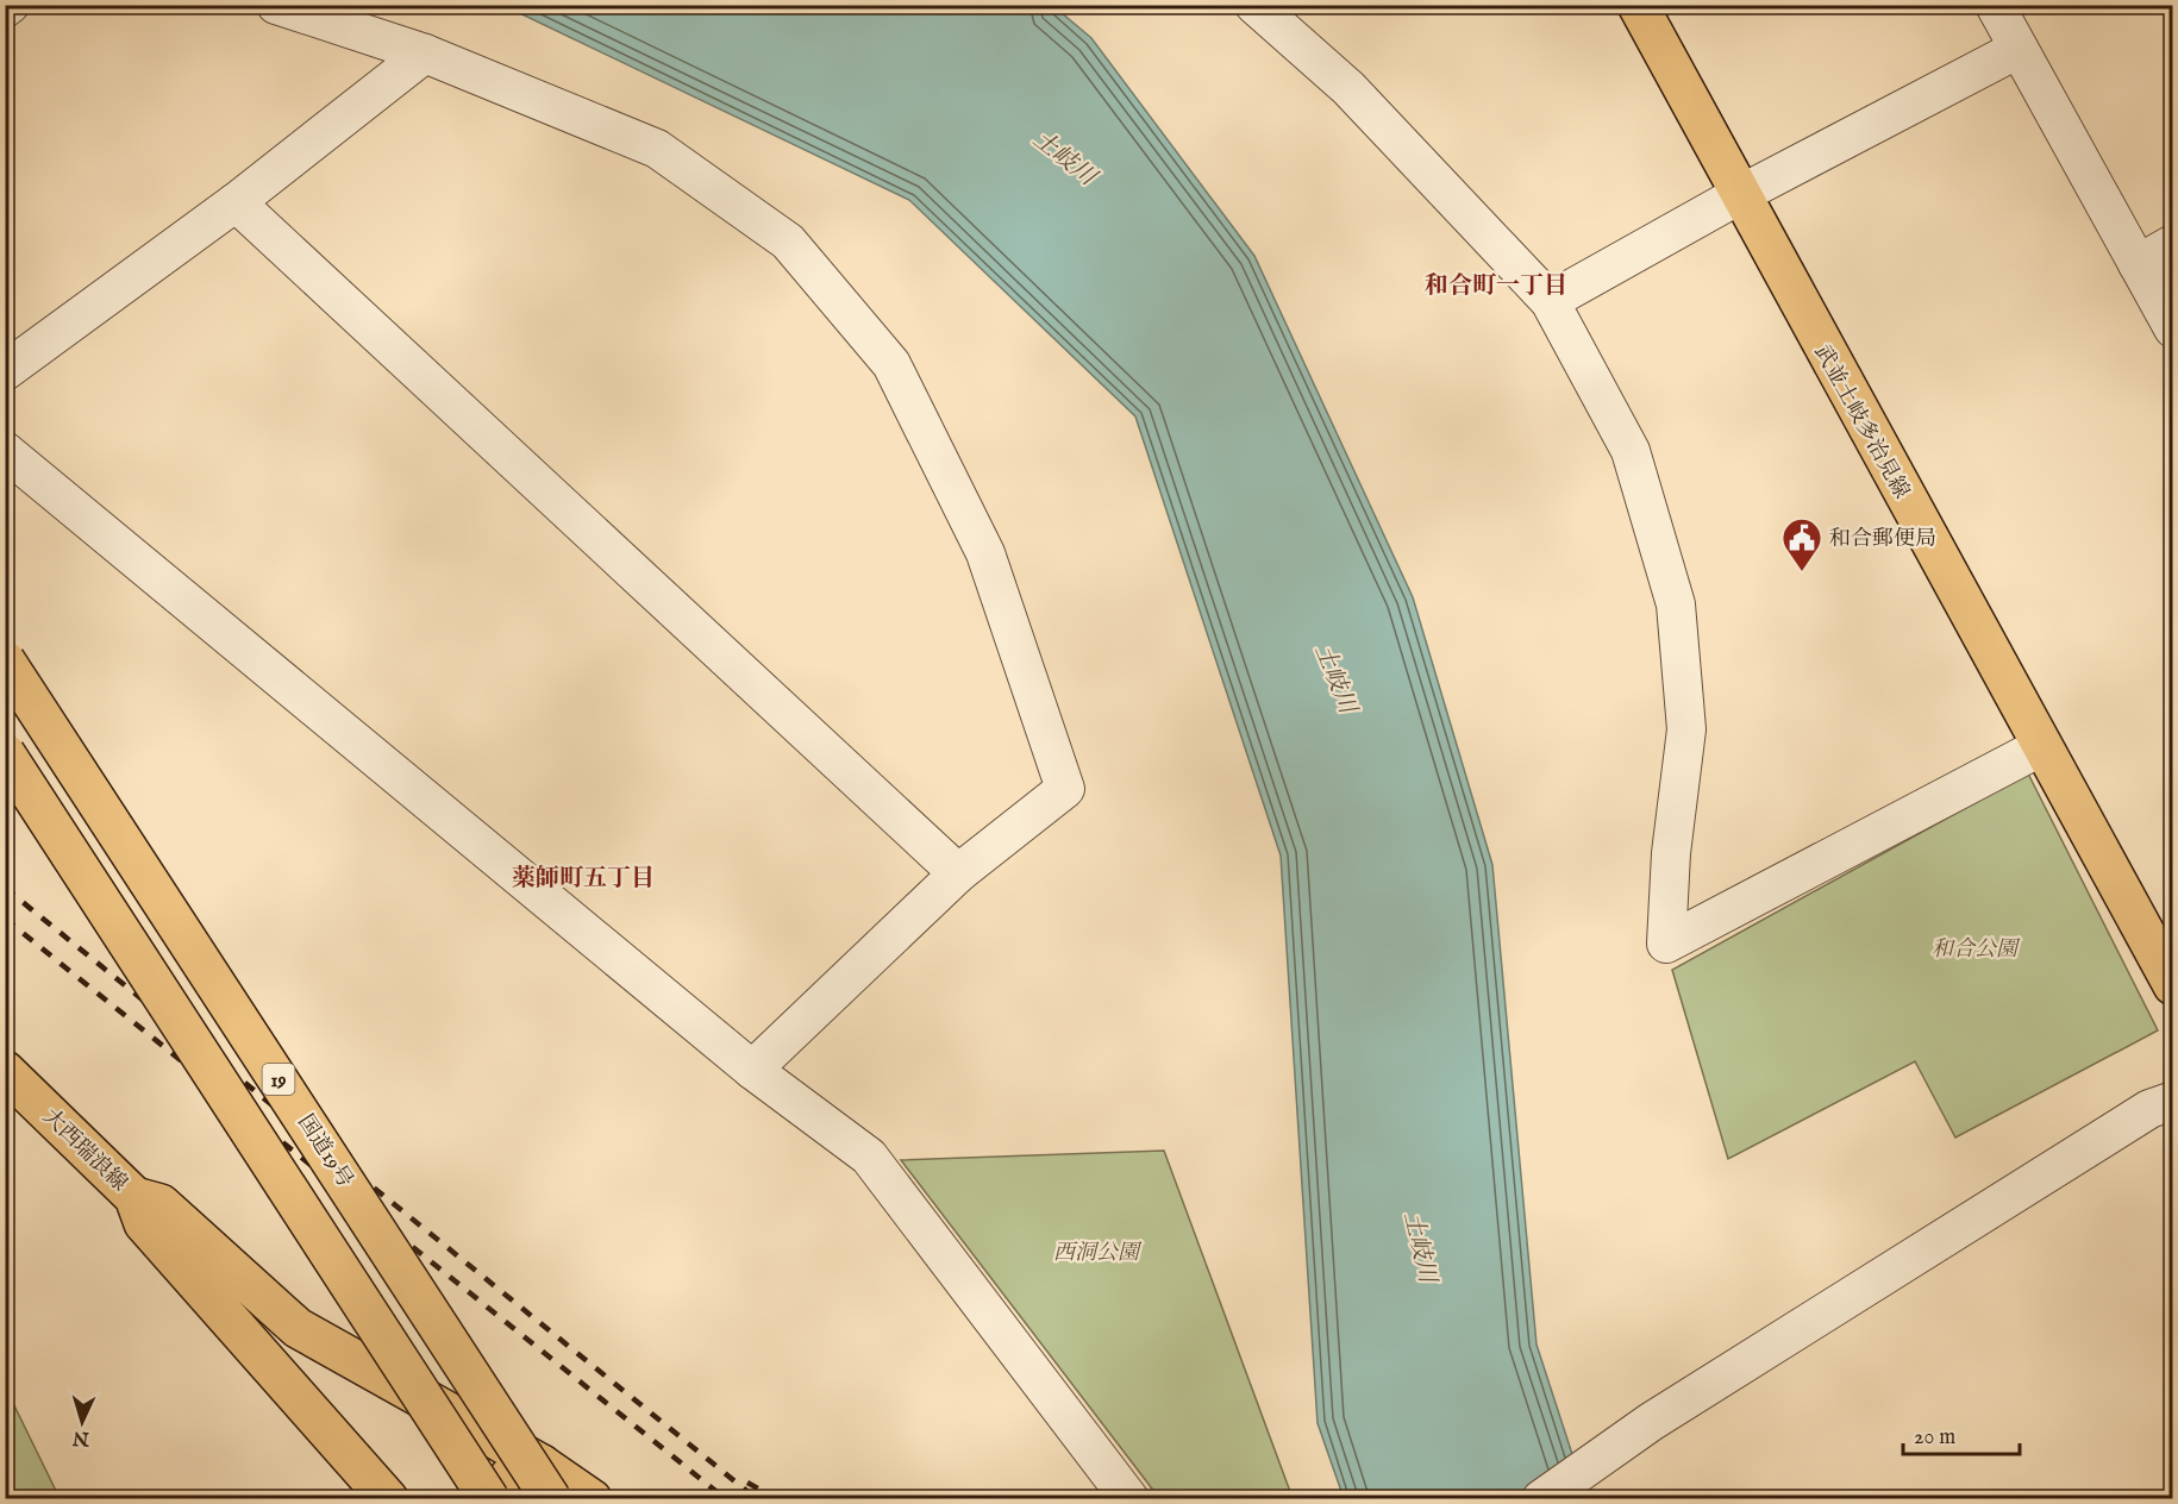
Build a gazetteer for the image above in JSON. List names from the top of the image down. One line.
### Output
{"streets":{"main road":["武並土岐多治見線","19","大西瑞浪線","国道19号"]},"districts":["和合町一丁目","薬師町五丁目"],"water":["土岐川"],"parks":["和合公園","西洞公園"],"places":{"public building":["和合郵便局"]},"scale_bar":"20 m","north":"bottom"}
